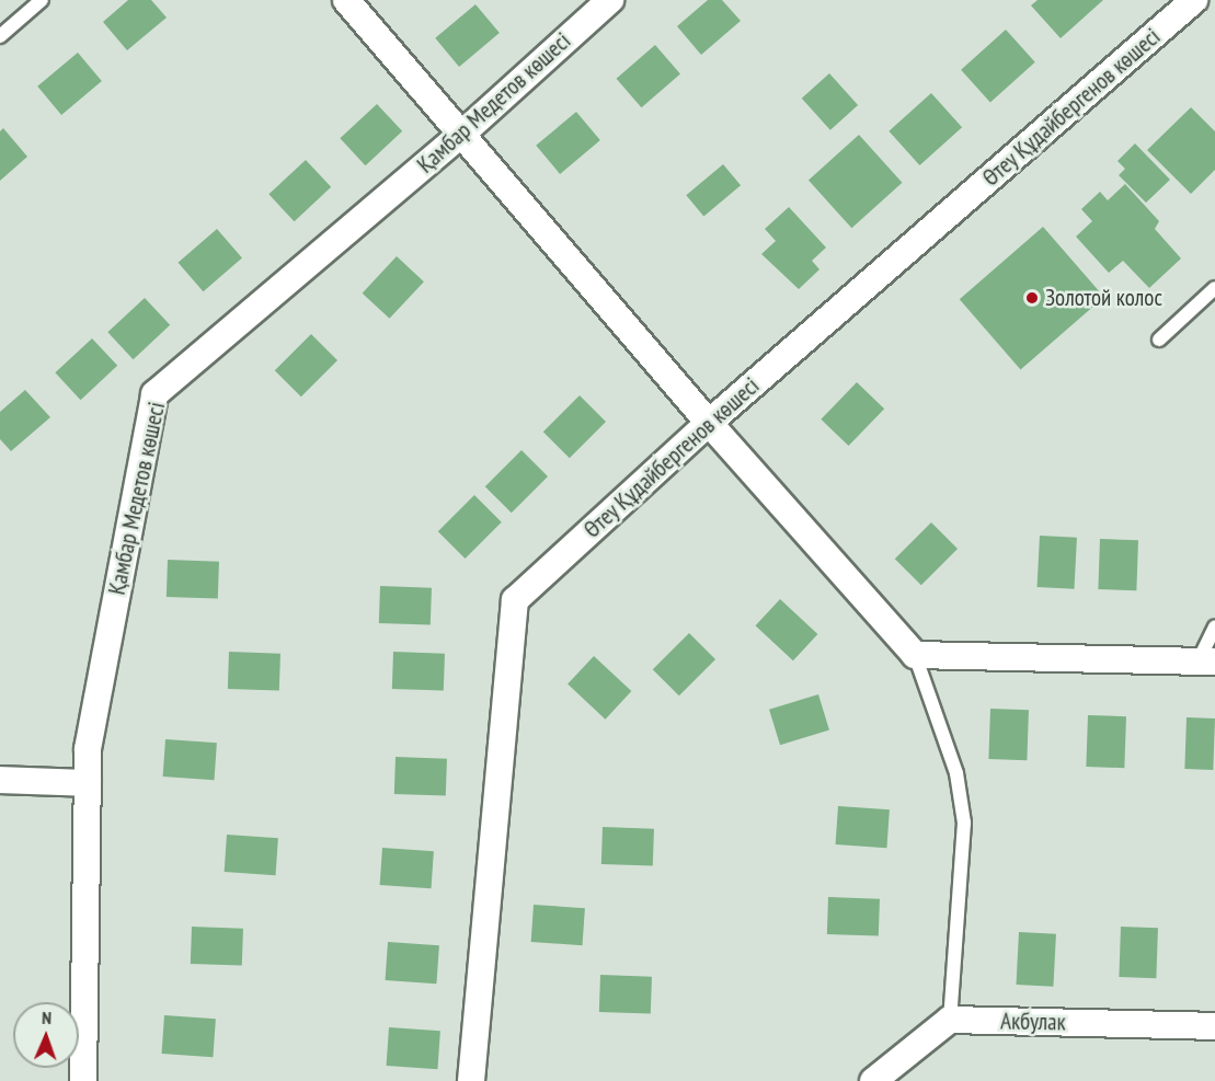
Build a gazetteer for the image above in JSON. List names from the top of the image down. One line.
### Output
{"streets":{"street":["Қамбар Медетов көшесі","Өтеу Құдайбергенов көшесі","Акбулак"]},"places":["Золотой колос"],"north":"top"}
